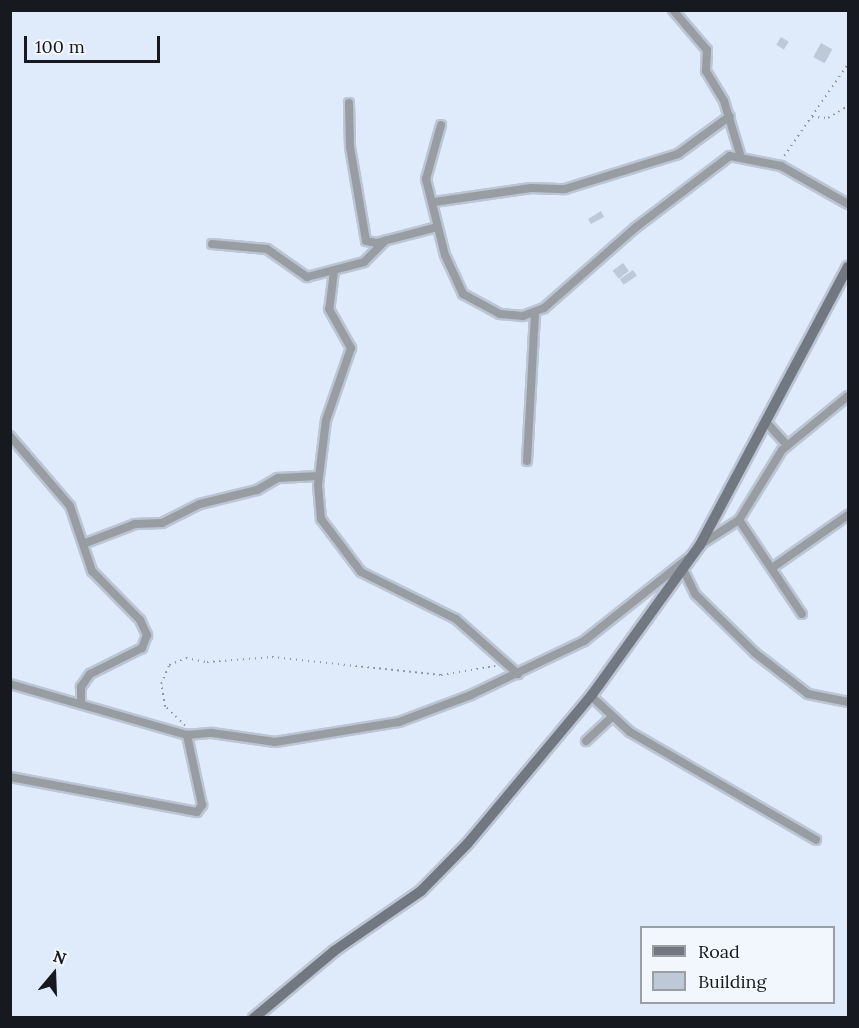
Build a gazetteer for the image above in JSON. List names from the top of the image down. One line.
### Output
{"legend":["Road","Building"],"scale_bar":"100 m","north":"top"}
